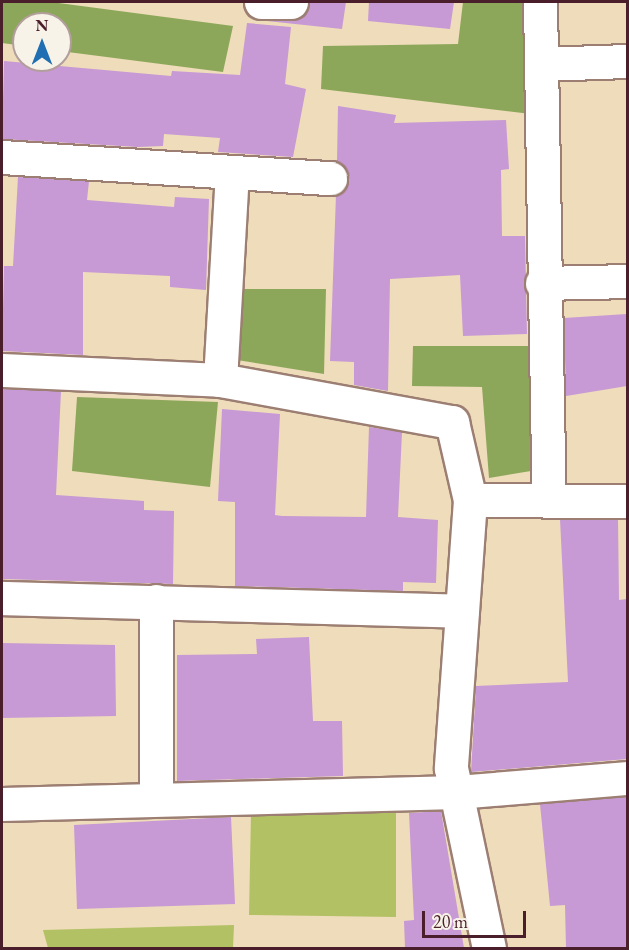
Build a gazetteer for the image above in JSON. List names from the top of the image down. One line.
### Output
{"scale_bar":"20 m","north":"top"}
